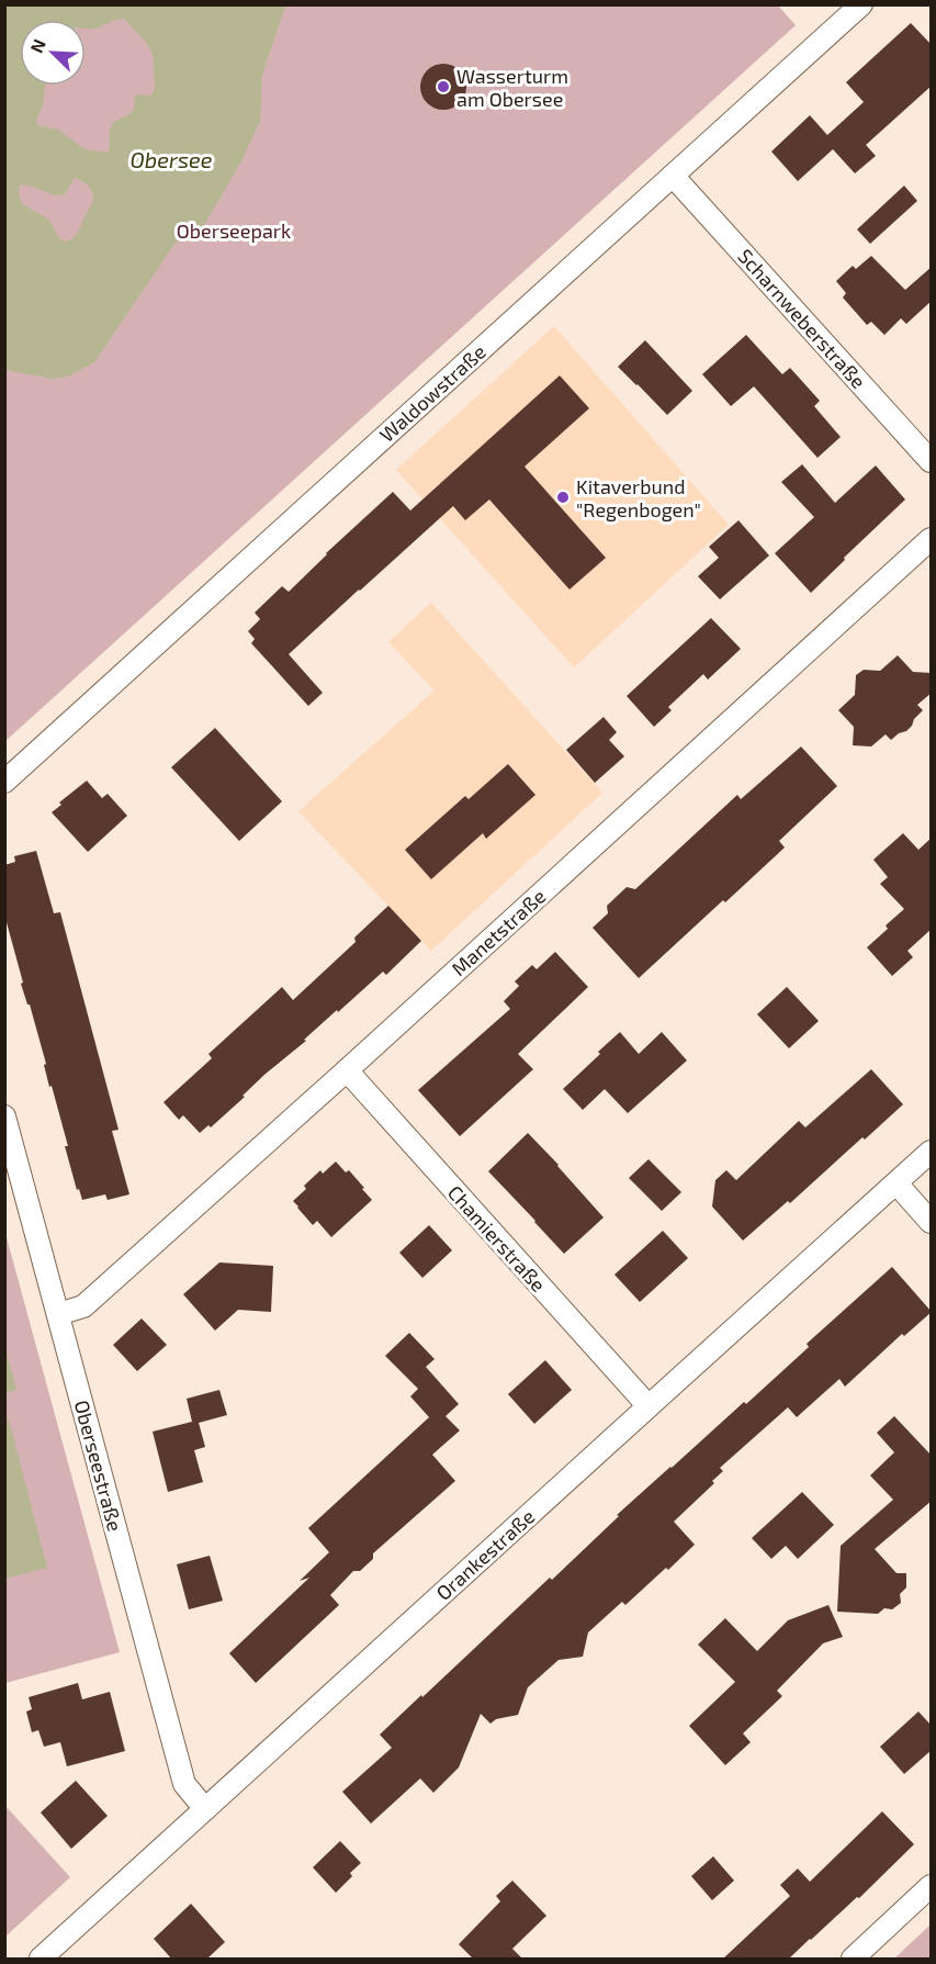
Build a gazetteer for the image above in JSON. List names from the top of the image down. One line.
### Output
{"streets":{"street":["Scharnweberstraße","Waldowstraße","Manetstraße","Chamierstraße","Oberseestraße","Orankestraße"]},"crossings":[["Scharnweberstraße","Waldowstraße"],["Manetstraße","Chamierstraße"],["Manetstraße","Oberseestraße"],["Chamierstraße","Orankestraße"],["Oberseestraße","Orankestraße"]],"water":["Obersee"],"parks":["Oberseepark"],"places":["Wasserturm am Obersee","Kitaverbund \"Regenbogen\""],"north":"top left"}
